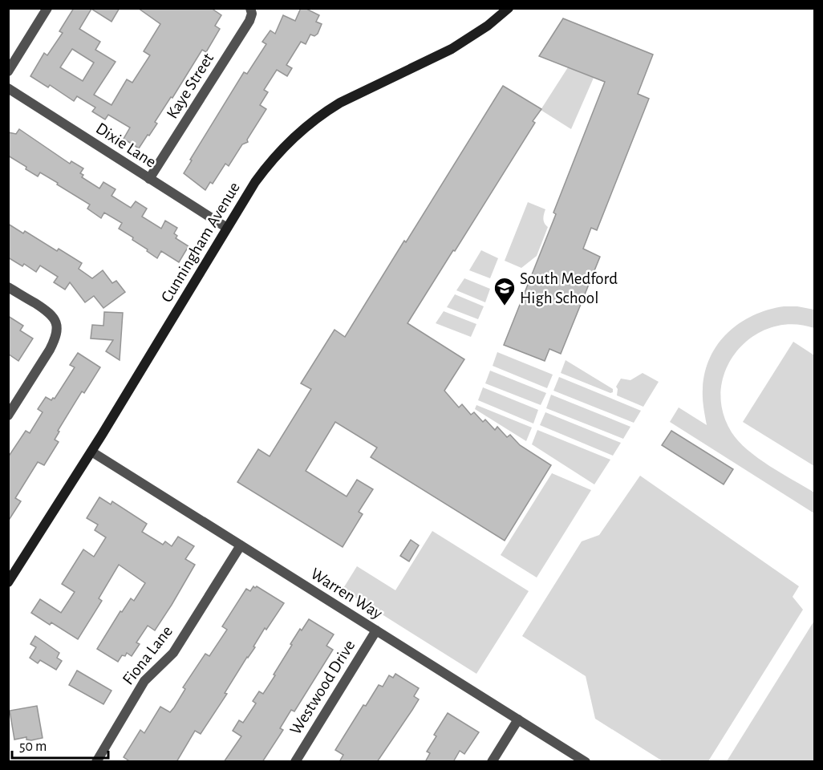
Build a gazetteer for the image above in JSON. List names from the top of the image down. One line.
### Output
{"streets":{"main road":["Cunningham Avenue"],"street":["Kaye Street","Dixie Lane","Warren Way","Fiona Lane","Westwood Drive"]},"crossings":[["Kaye Street","Dixie Lane"],["Dixie Lane","Cunningham Avenue"],["Cunningham Avenue","Warren Way"],["Warren Way","Fiona Lane"],["Warren Way","Westwood Drive"]],"places":{"school or university":["South Medford High School"]},"scale_bar":"50 m"}
